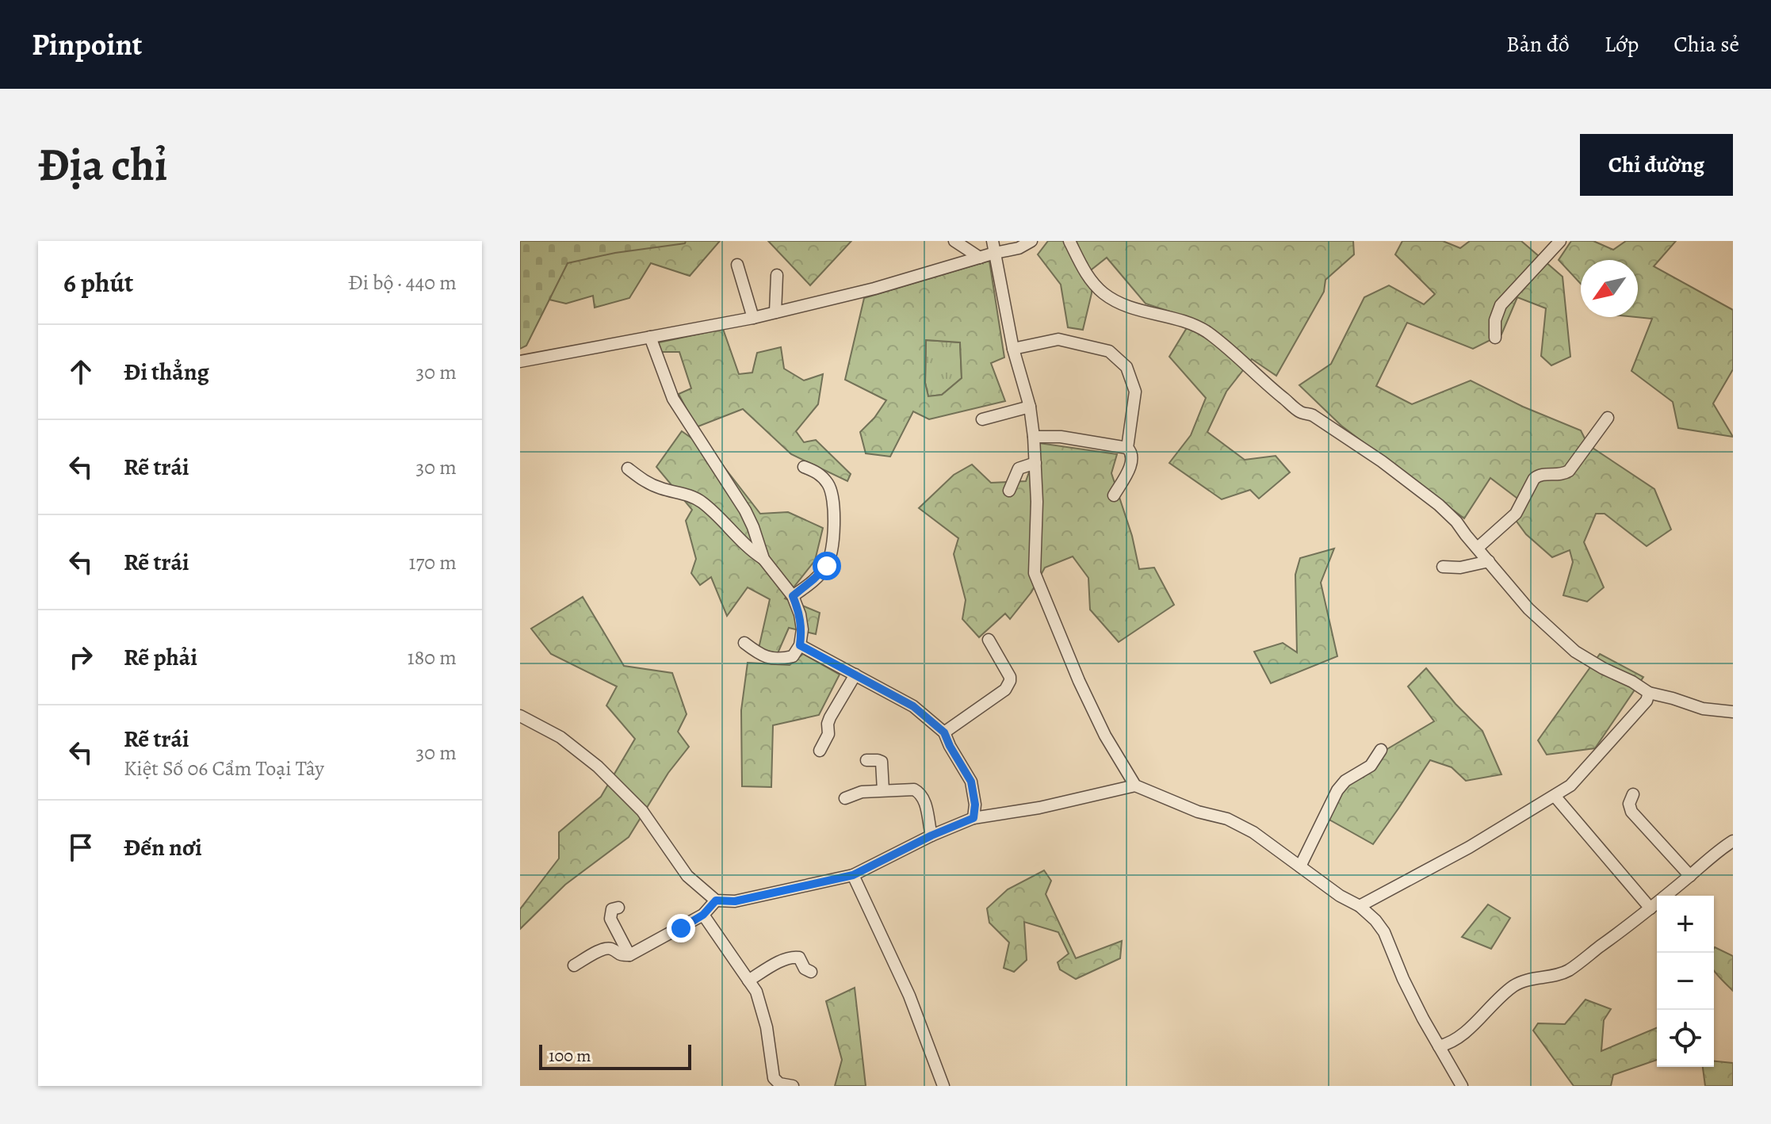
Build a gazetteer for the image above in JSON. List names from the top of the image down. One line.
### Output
{"scale_bar":"100 m","north":"bottom left","page":{"header":"Pinpoint","nav":["Bản đồ","Lớp","Chia sẻ"],"buttons":"Chỉ đường","title":"Địa chỉ","heading":["6 phút","Đi bộ · 440 m"],"list":[["Đi thẳng","30 m"],["Rẽ trái","30 m"],["Rẽ trái","170 m"],["Rẽ phải","180 m"],["Rẽ trái","Kiệt Số 06 Cẩm Toại Tây","30 m"],"Đến nơi"],"map_buttons":["+","−"],"scale":"100 m"}}
